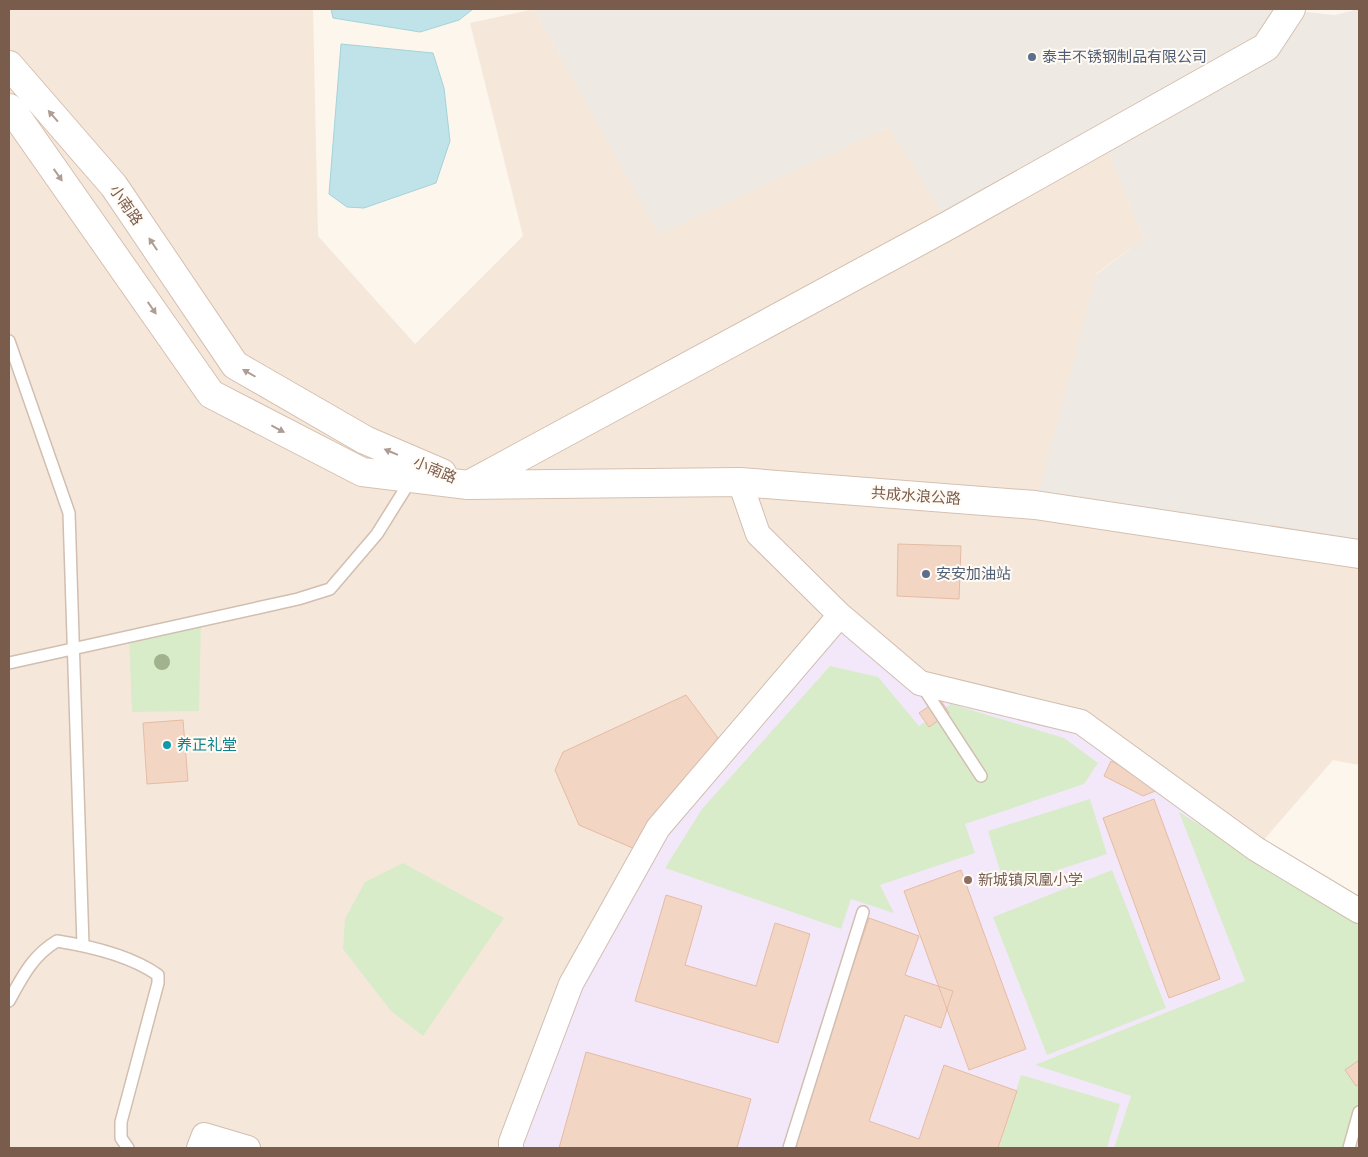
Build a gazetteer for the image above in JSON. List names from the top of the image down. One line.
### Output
{"streets":{"main road":["小南路","共成水浪公路"]},"crossings":[["小南路","共成水浪公路"]],"places":["泰丰不锈钢制品有限公司","安安加油站","养正礼堂","新城镇凤凰小学"]}
